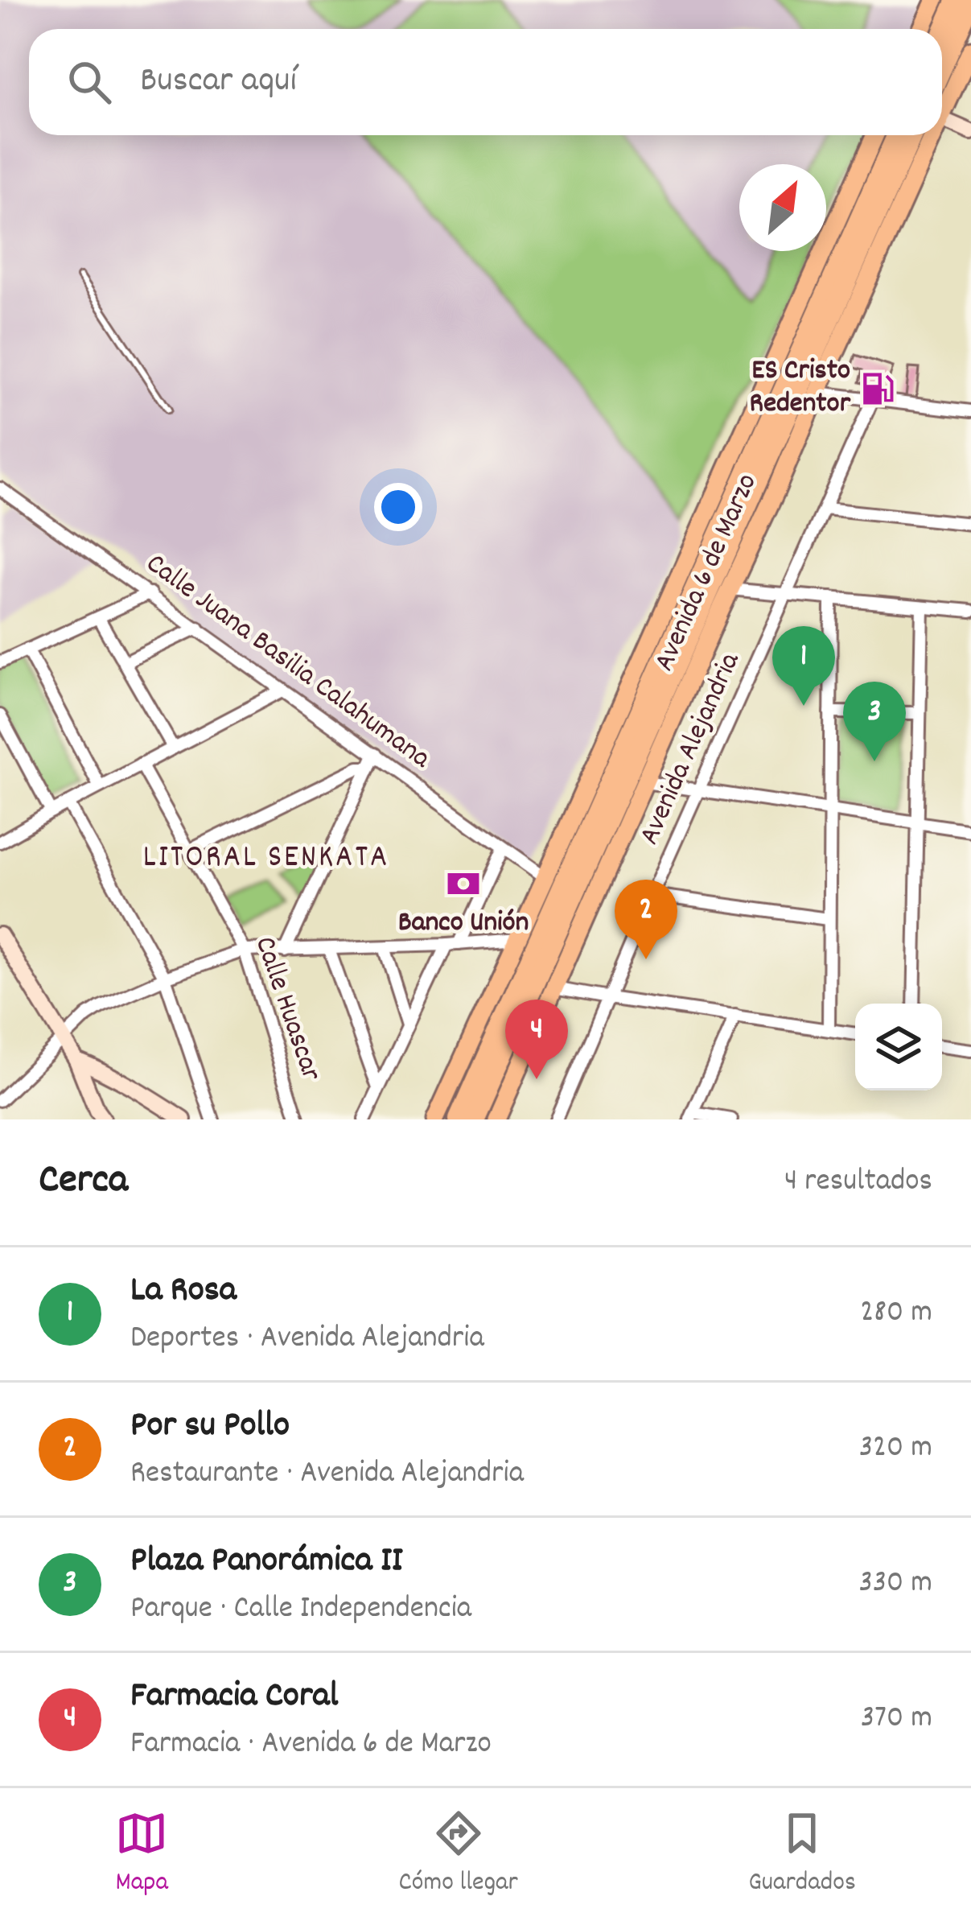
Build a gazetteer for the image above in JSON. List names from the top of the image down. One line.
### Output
{"streets":{"highway":["Avenida 6 de Marzo"],"street":["Calle Juana Basilia Calahumana","Avenida Alejandria","Calle Huascar"]},"crossings":[["Avenida 6 de Marzo","Calle Juana Basilia Calahumana"]],"districts":["LITORAL SENKATA"],"places":{"fuel station":["ES Cristo Redentor"],"bank":["Banco Unión"]},"north":"top right","page":{"search":"Buscar aquí","pins":["1","3","2","4"],"heading":["Cerca","4 resultados"],"list":[{"mark":"1","name":"La Rosa","note":"Deportes · Avenida Alejandria","value":"280 m"},{"mark":"2","name":"Por su Pollo","note":"Restaurante · Avenida Alejandria","value":"320 m"},{"mark":"3","name":"Plaza Panorámica II","note":"Parque · Calle Independencia","value":"330 m"},{"mark":"4","name":"Farmacia Coral","note":"Farmacia · Avenida 6 de Marzo","value":"370 m"}],"nav":["Mapa","Cómo llegar","Guardados"]}}
